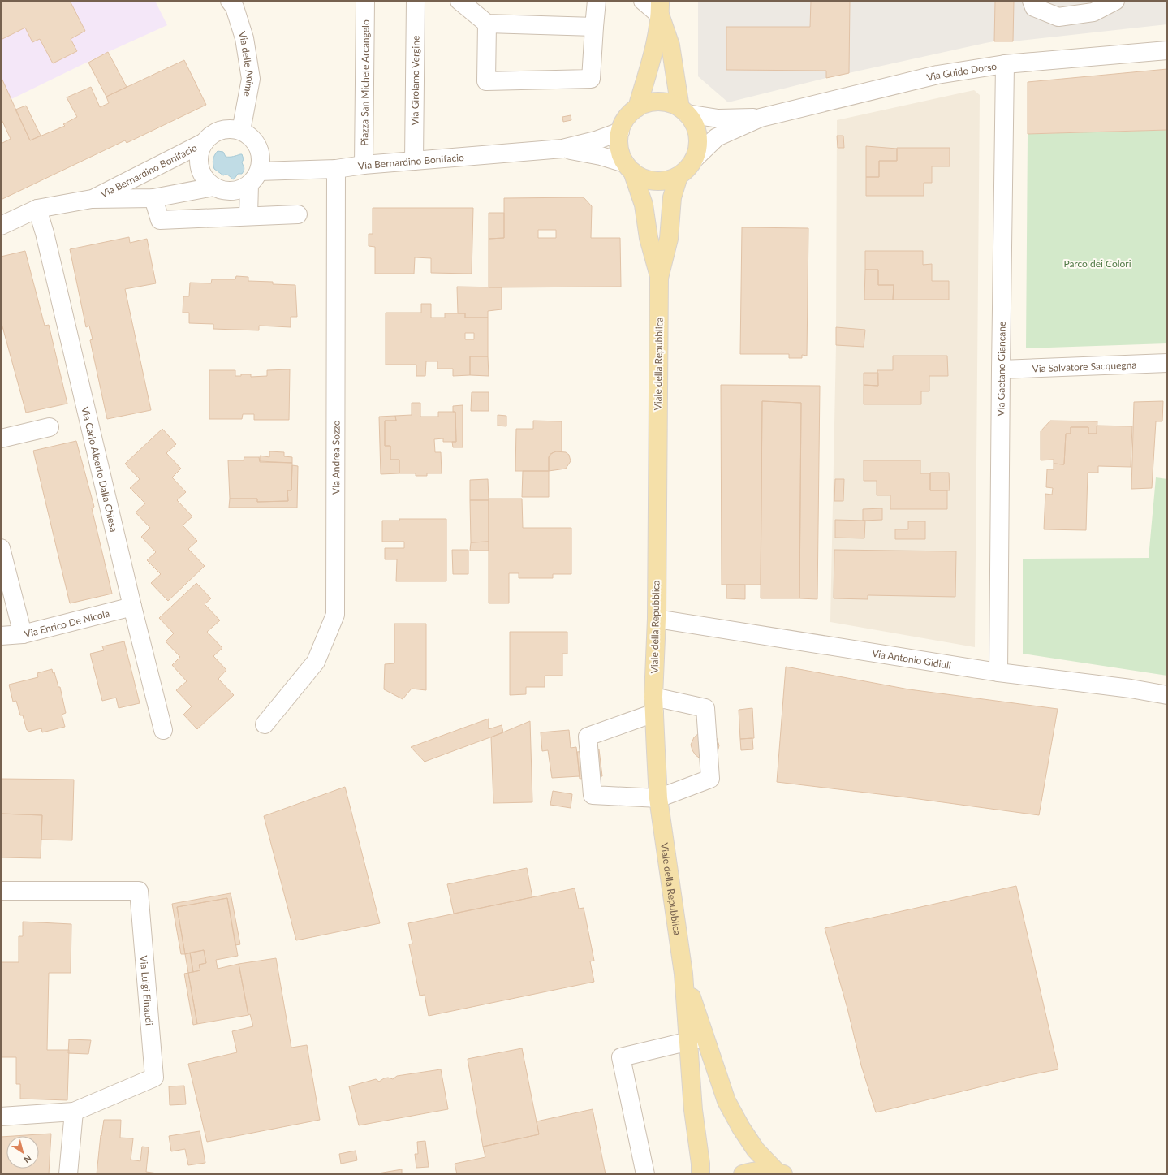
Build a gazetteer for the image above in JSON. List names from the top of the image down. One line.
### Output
{"streets":{"main road":["Viale della Repubblica"],"street":["Via delle Anime","Via Guido Dorso","Via Girolamo Vergine","Piazza San Michele Arcangelo","Via Bernardino Bonifacio","Via Salvatore Sacquegna","Via Gaetano Giancane","Via Andrea Sozzo","Via Carlo Alberto Dalla Chiesa","Via Enrico De Nicola","Via Antonio Gidiuli","Via Luigi Einaudi"]},"crossings":[["Via delle Anime","Via Bernardino Bonifacio"],["Via Guido Dorso","Via Bernardino Bonifacio"],["Via Guido Dorso","Viale della Repubblica"],["Via Guido Dorso","Via Gaetano Giancane"],["Via Girolamo Vergine","Via Bernardino Bonifacio"],["Piazza San Michele Arcangelo","Via Bernardino Bonifacio"],["Via Bernardino Bonifacio","Viale della Repubblica"],["Via Bernardino Bonifacio","Via Andrea Sozzo"],["Via Bernardino Bonifacio","Via Carlo Alberto Dalla Chiesa"],["Viale della Repubblica","Via Antonio Gidiuli"],["Via Salvatore Sacquegna","Via Gaetano Giancane"],["Via Gaetano Giancane","Via Antonio Gidiuli"],["Via Carlo Alberto Dalla Chiesa","Via Enrico De Nicola"]],"parks":["Parco dei Colori"],"north":"bottom right"}
